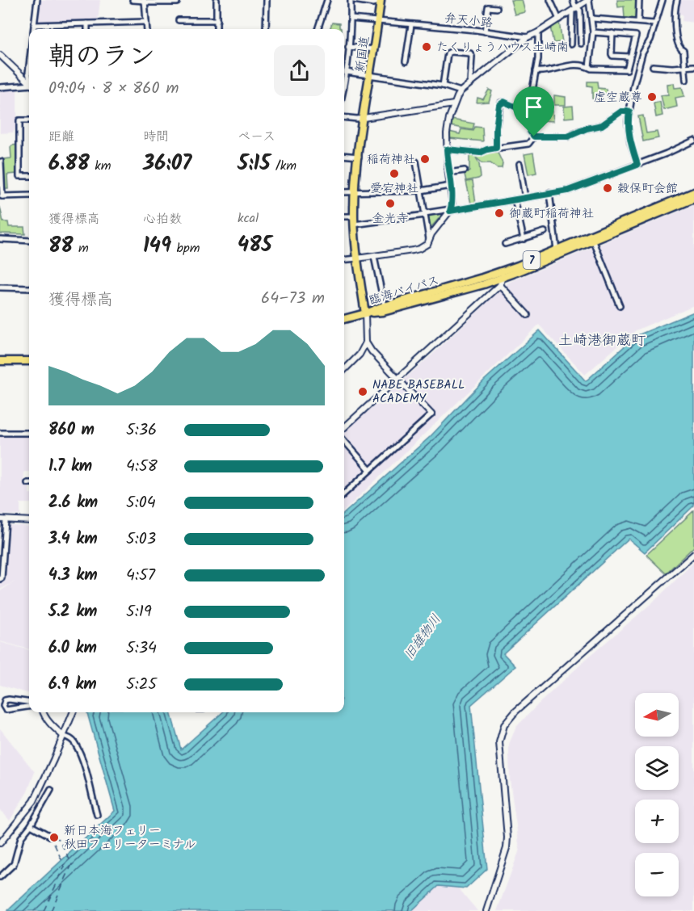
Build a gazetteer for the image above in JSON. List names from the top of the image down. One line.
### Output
{"streets":{"main road":["新国道","7","臨海バイパス"],"street":["弁天小路"]},"crossings":[["弁天小路","新国道"],["新国道","7"],["新国道","臨海バイパス"],["7","臨海バイパス"]],"districts":["土崎港御蔵町"],"water":["旧雄物川"],"places":["たくりょうハウス土崎南","虚空蔵尊","稲荷神社","愛宕神社","穀保町会館","金光寺","御蔵町稲荷神社","NABE BASEBALL ACADEMY","新日本海フェリー 秋田フェリーターミナル"],"north":"left","page":{"heading":["朝のラン","09:04 · 8 × 860 m"],"stats":[["距離","6.88 km"],["時間","36:07"],["ペース","5:15 /km"],["獲得標高","88 m"],["心拍数","149 bpm"],["kcal","485"]],"chart":["獲得標高","64–73 m"],"list":[{"name":"860 m","note":"5:36"},{"name":"1.7 km","note":"4:58"},{"name":"2.6 km","note":"5:04"},{"name":"3.4 km","note":"5:03"},{"name":"4.3 km","note":"4:57"},{"name":"5.2 km","note":"5:19"},{"name":"6.0 km","note":"5:34"},{"name":"6.9 km","note":"5:25"}],"map_buttons":["+","−"]}}
